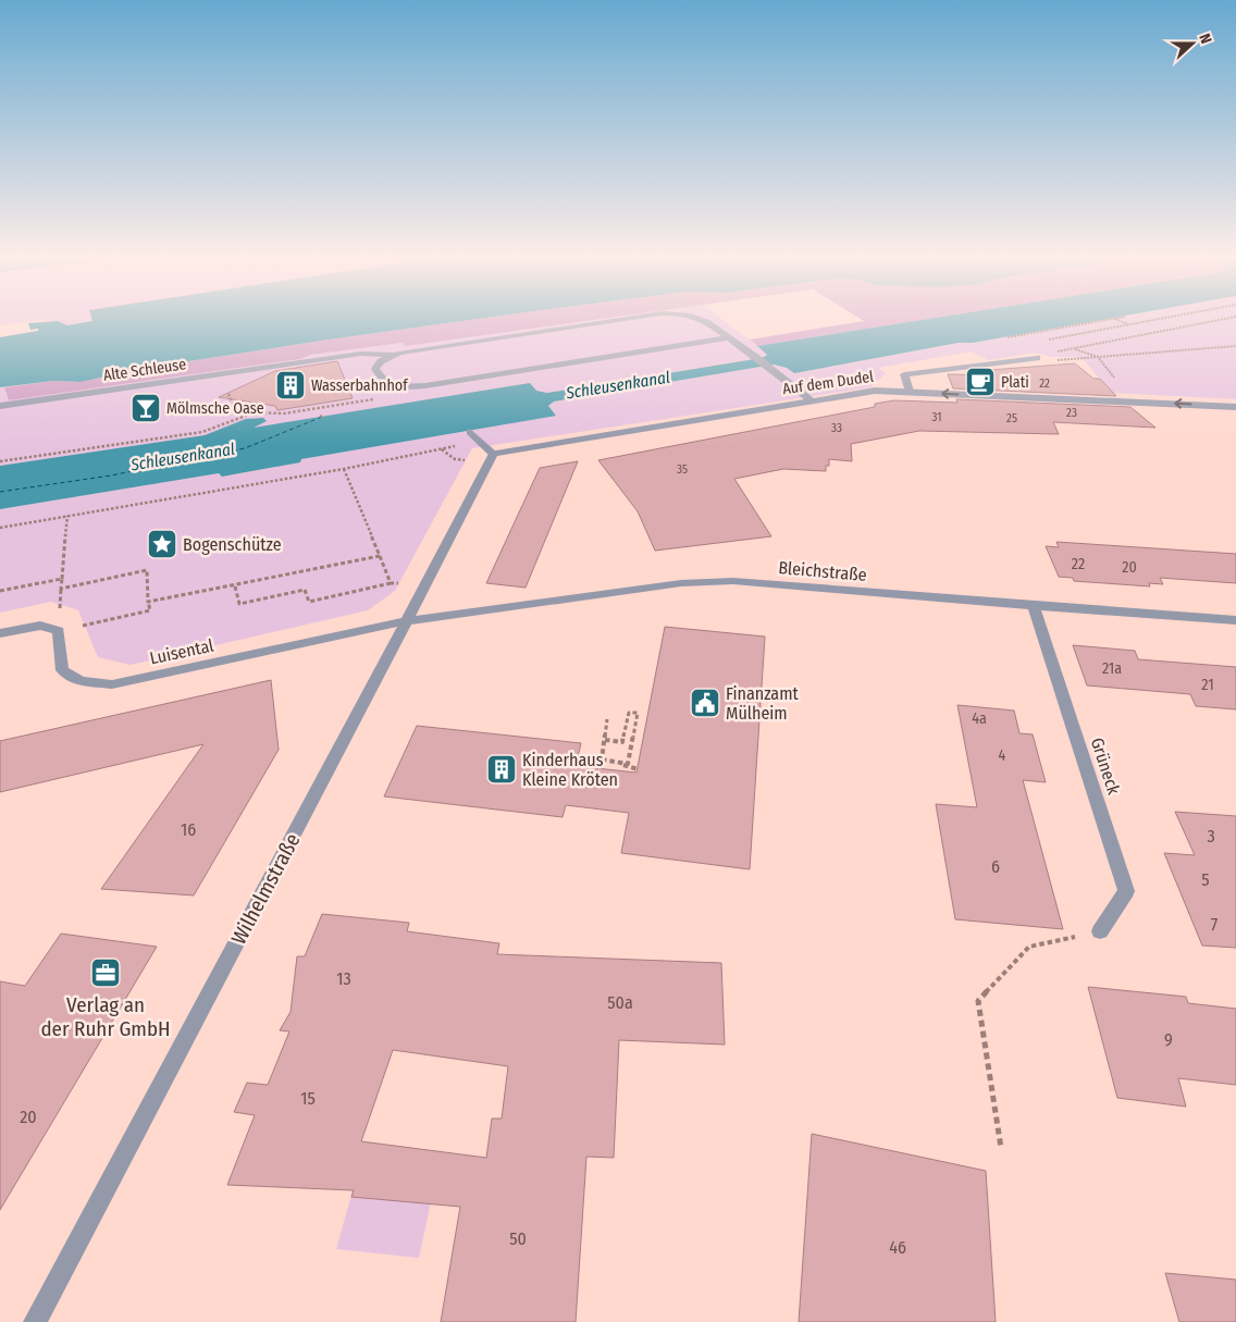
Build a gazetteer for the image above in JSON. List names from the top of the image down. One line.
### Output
{"streets":{"street":["Alte Schleuse","Auf dem Dudel","Bleichstraße","Luisental","Grüneck","Wilhelmstraße"]},"crossings":[["Alte Schleuse","Auf dem Dudel"],["Auf dem Dudel","Wilhelmstraße"],["Bleichstraße","Luisental"],["Bleichstraße","Grüneck"],["Bleichstraße","Wilhelmstraße"],["Luisental","Wilhelmstraße"]],"one_way":["Auf dem Dudel"],"water":["Schleusenkanal"],"places":{"cafe":["Plati"],"building":["Wasserbahnhof","Kinderhaus Kleine Kröten"],"bar":["Mölmsche Oase"],"place":["Bogenschütze"],"public building":["Finanzamt Mülheim"],"office":["Verlag an der Ruhr GmbH"]},"house_numbers":["22","23","31","25","33","35","22","20","21a","21","4a","4","16","3","6","5","7","13","50a","9","15","20","50","46"],"north":"right"}
